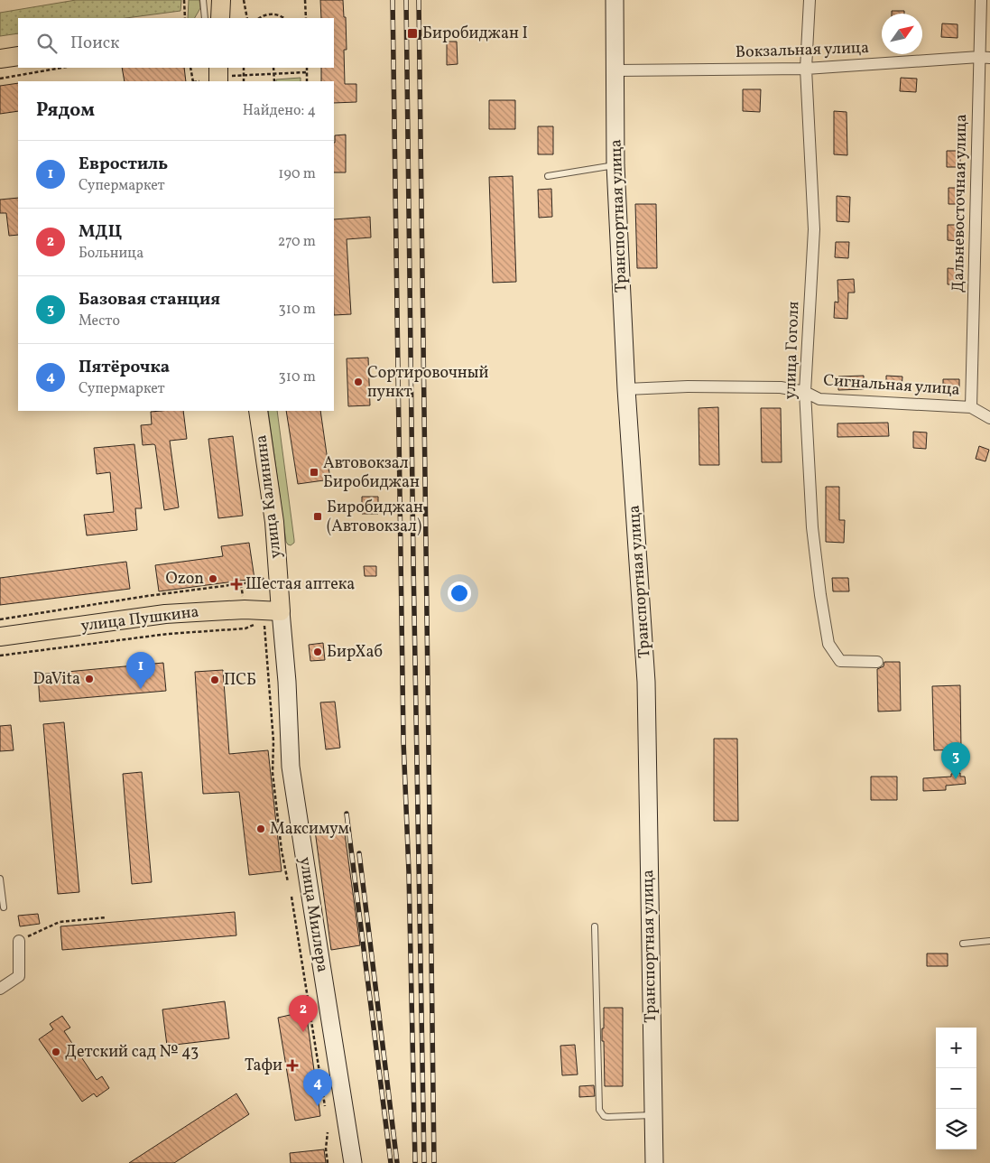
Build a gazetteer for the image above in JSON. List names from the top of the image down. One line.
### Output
{"streets":{"main road":["Транспортная улица","улица Калинина","улица Пушкина","улица Миллера"],"street":["Вокзальная улица","Дальневосточная улица","улица Гоголя","Сигнальная улица"]},"crossings":[["Вокзальная улица","Дальневосточная улица"],["Вокзальная улица","Транспортная улица"],["Вокзальная улица","улица Гоголя"],["Дальневосточная улица","Сигнальная улица"],["Транспортная улица","Сигнальная улица"],["улица Гоголя","Сигнальная улица"],["улица Калинина","улица Пушкина"],["улица Калинина","улица Миллера"],["улица Пушкина","улица Миллера"]],"places":{"transit":["Биробиджан I","Автовокзал Биробиджан","Биробиджан (Автовокзал)"],"other":["Сортировочный пункт","Ozon","БирХаб","DaVita","ПСБ","Максимум","Детский сад № 43"],"health":["Шестая аптека","Тафи"]},"north":"top right","page":{"search":"Поиск","heading":["Рядом","Найдено: 4"],"list":[{"mark":"1","name":"Евростиль","note":"Супермаркет","value":"190 m"},{"mark":"2","name":"МДЦ","note":"Больница","value":"270 m"},{"mark":"3","name":"Базовая станция","note":"Место","value":"310 m"},{"mark":"4","name":"Пятёрочка","note":"Супермаркет","value":"310 m"}],"pins":["1","3","2","4"],"map_buttons":["+","−"]}}
